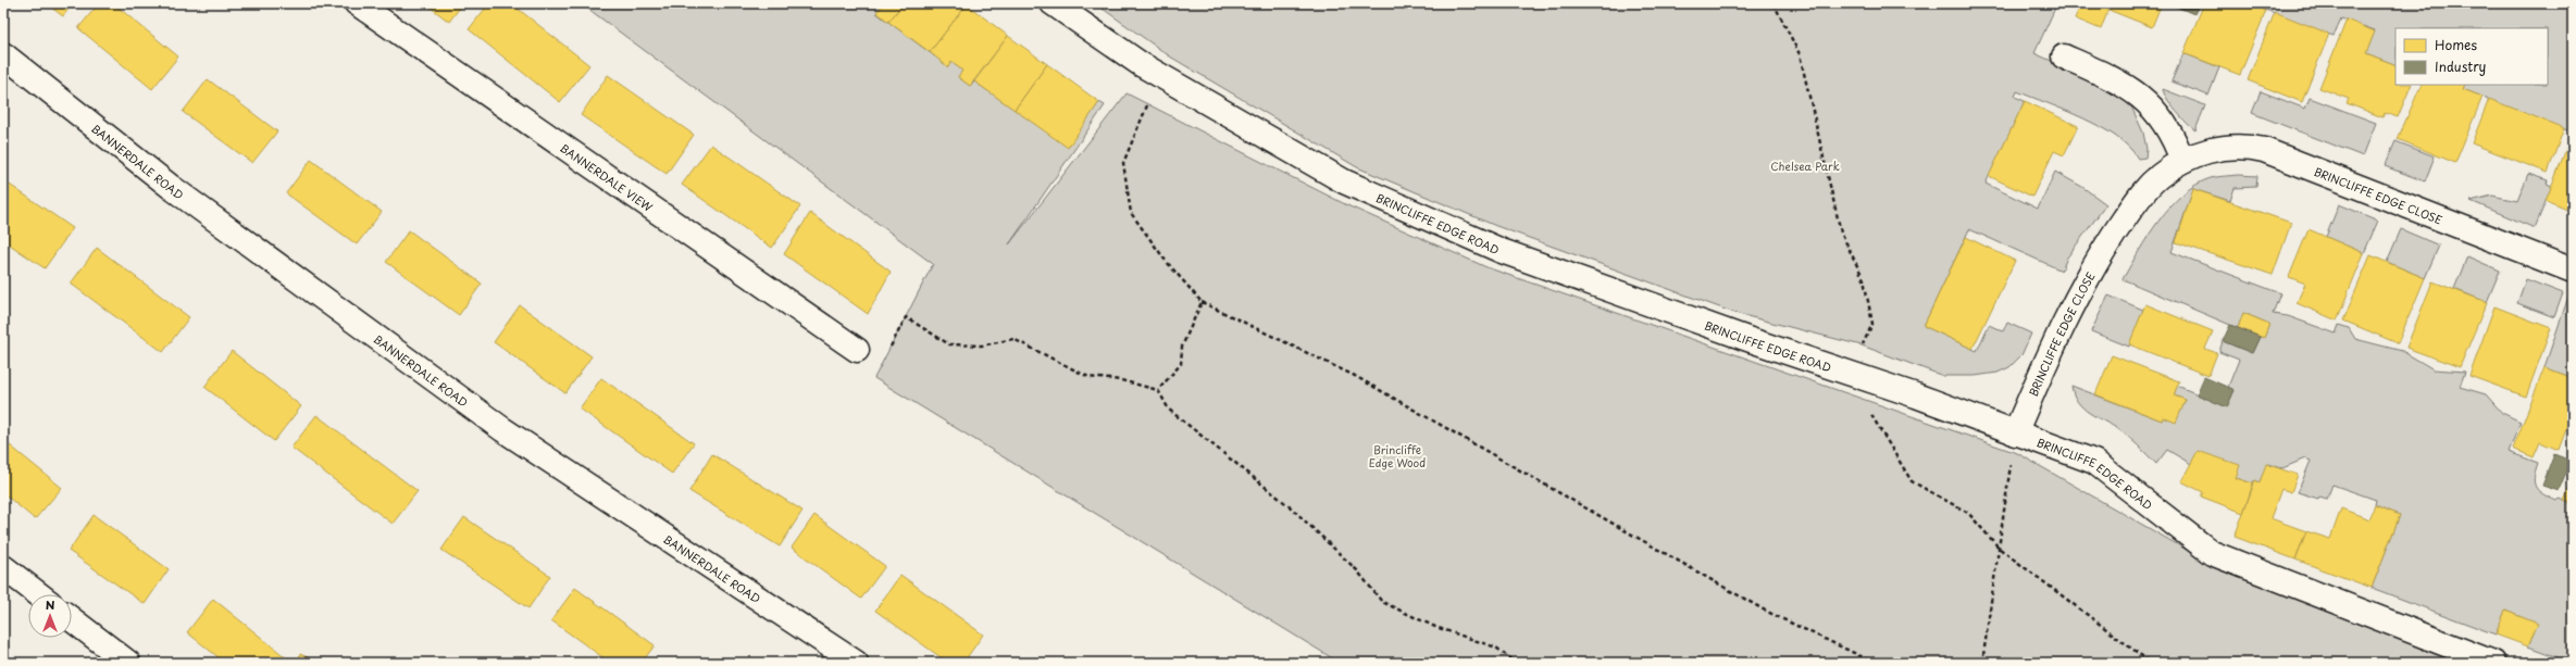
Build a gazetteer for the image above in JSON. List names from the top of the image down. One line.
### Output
{"streets":{"street":["BANNERDALE ROAD","BANNERDALE VIEW","BRINCLIFFE EDGE CLOSE","BRINCLIFFE EDGE ROAD"]},"crossings":[["BRINCLIFFE EDGE CLOSE","BRINCLIFFE EDGE ROAD"]],"parks":["Chelsea Park","Brincliffe Edge Wood"],"legend":["Homes","Industry"],"north":"top"}
